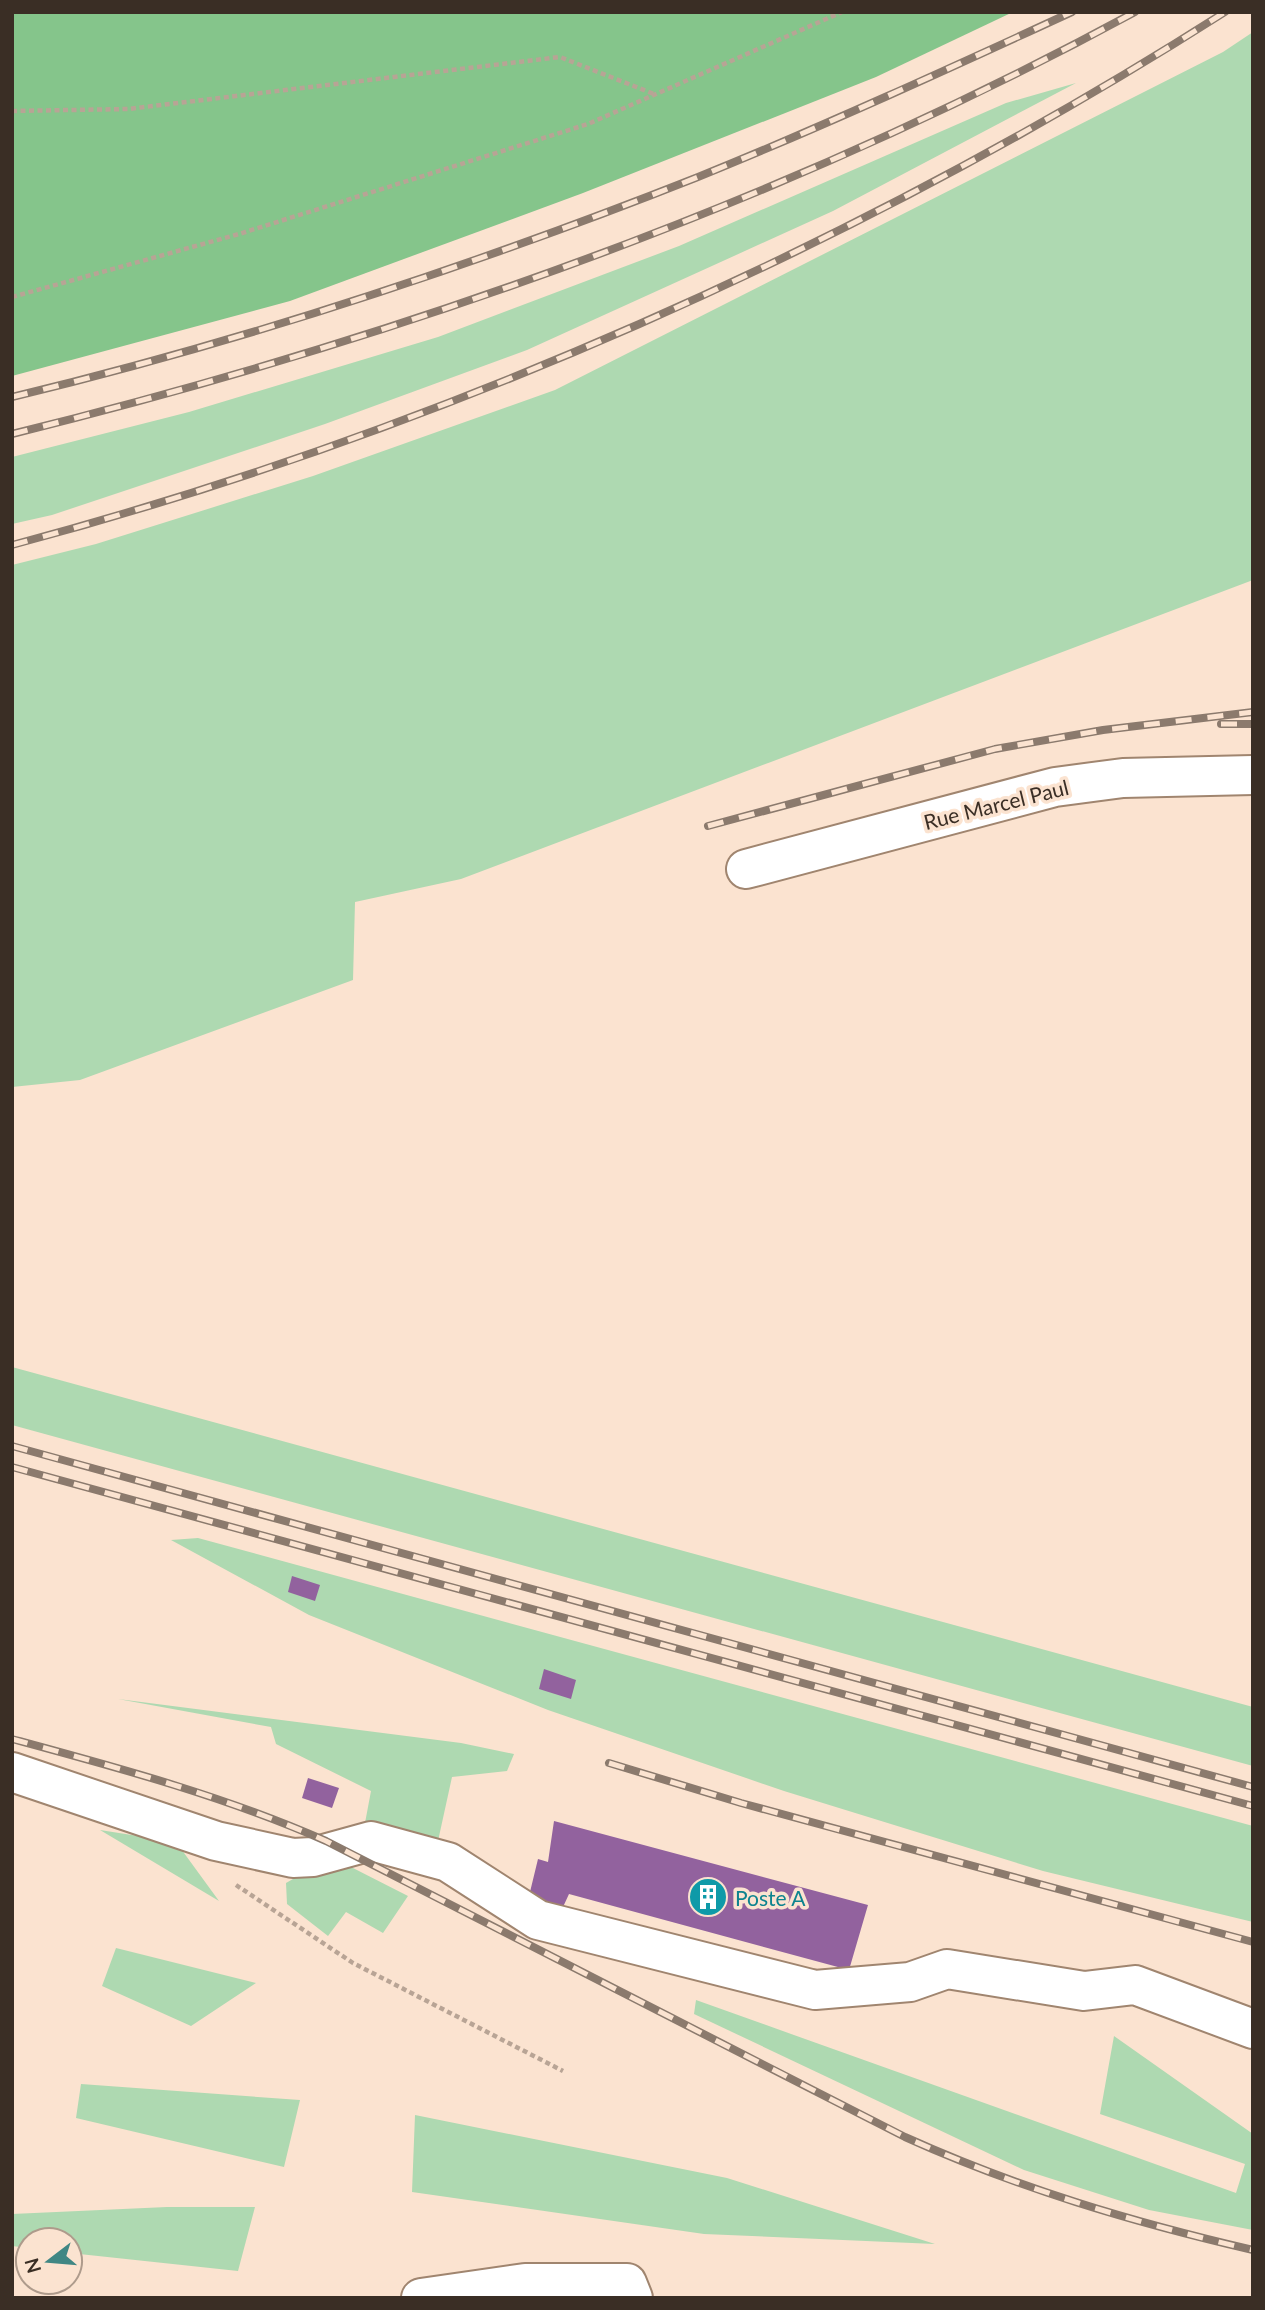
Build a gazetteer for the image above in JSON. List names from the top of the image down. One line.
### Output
{"streets":{"street":["Rue Marcel Paul"]},"places":{"building":["Poste A"]},"north":"left"}
